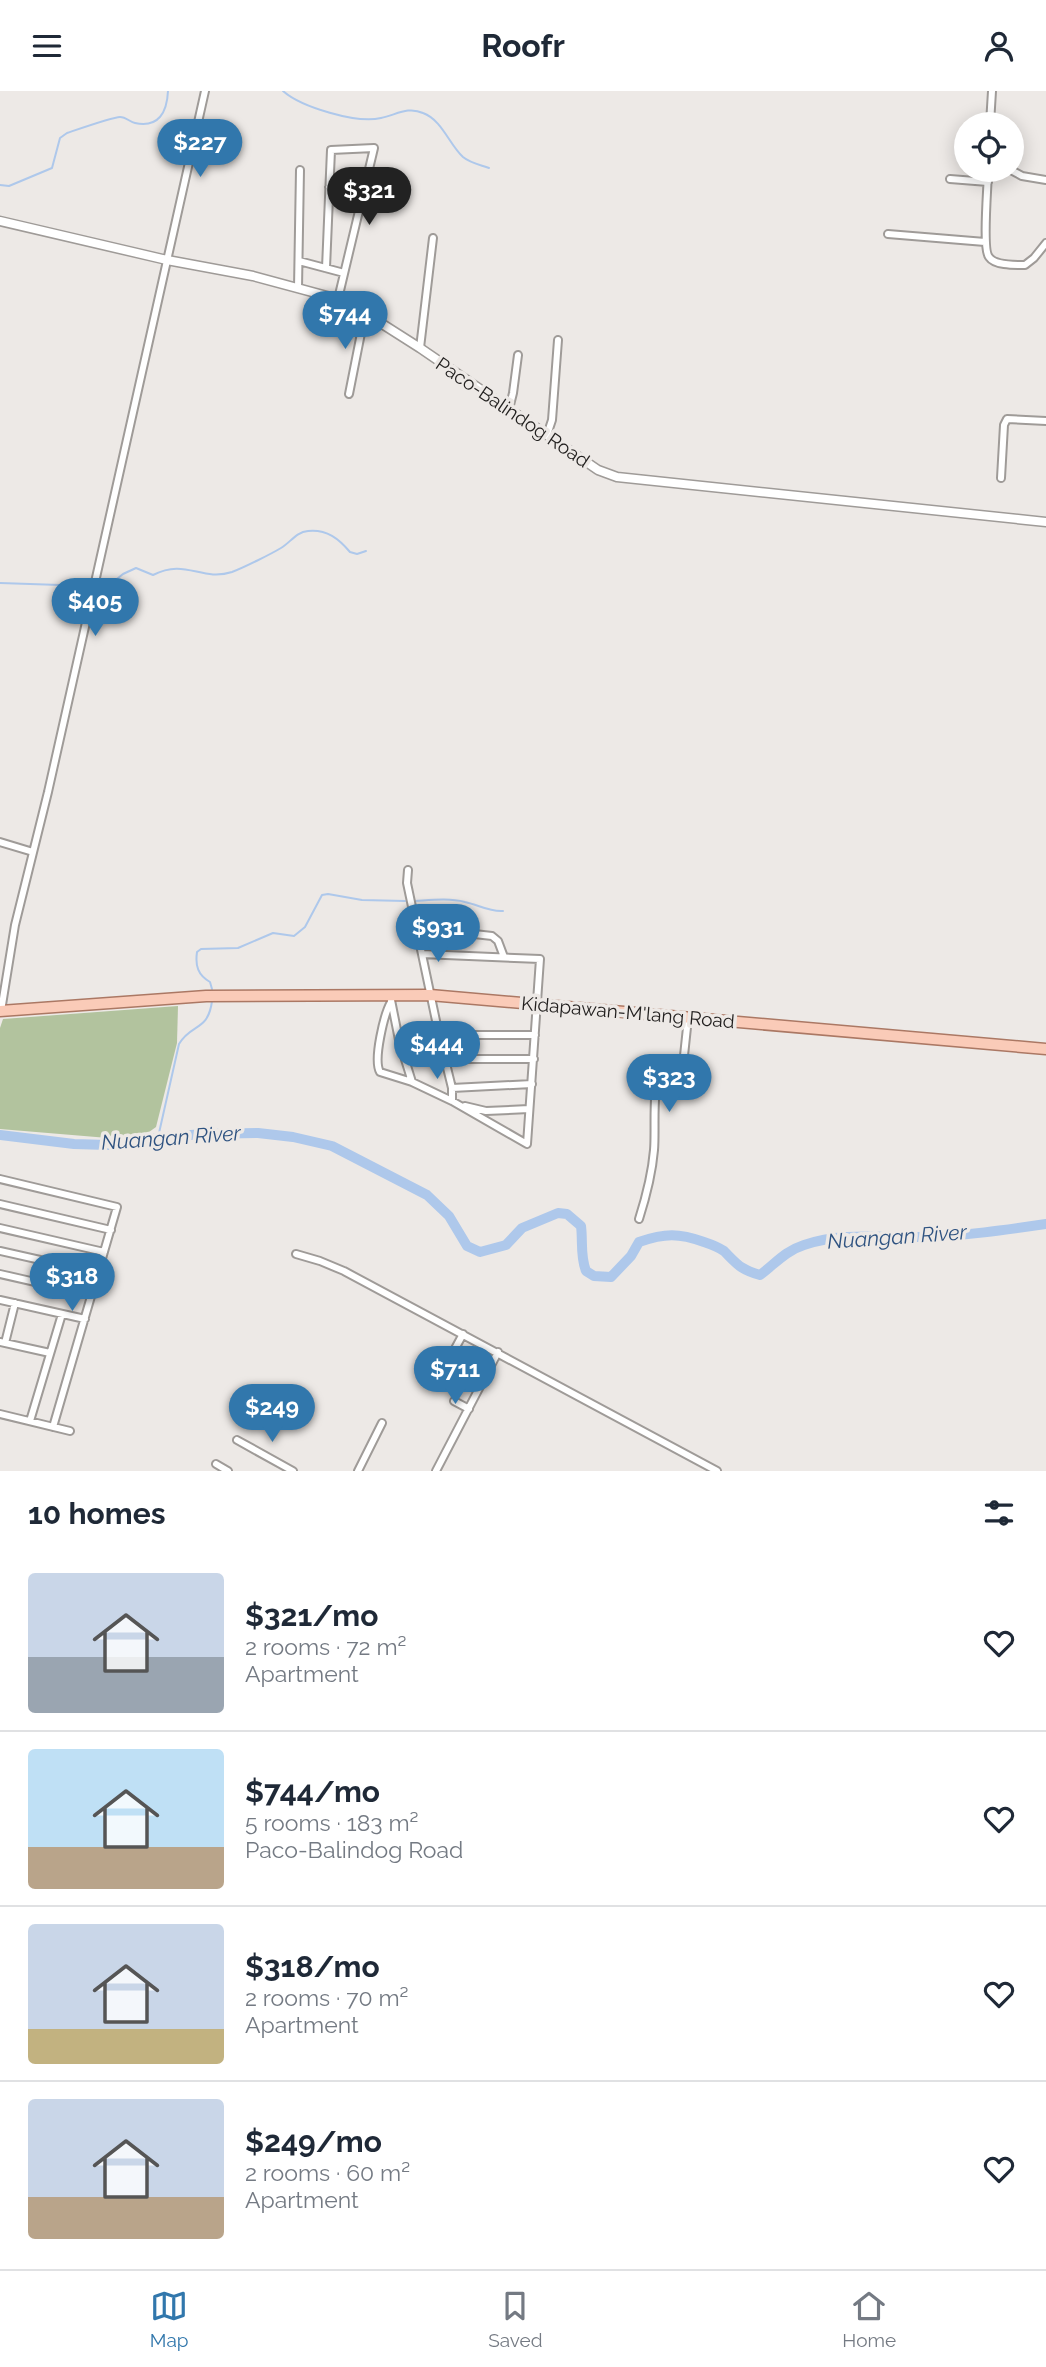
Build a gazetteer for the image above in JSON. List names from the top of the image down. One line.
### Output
{"streets":{"main road":["Kidapawan-M'lang Road"],"street":["Paco-Balindog Road"]},"water":["Nuangan River"],"page":{"header":"Roofr","price":["$227","$321","$744","$405","$931","$444","$323","$318","$711","$249"],"heading":"10 homes","list":[{"name":"$321/mo","note":"2 rooms · 72 m² · Apartment"},{"name":"$744/mo","note":"5 rooms · 183 m² · Paco-Balindog Road"},{"name":"$318/mo","note":"2 rooms · 70 m² · Apartment"},{"name":"$249/mo","note":"2 rooms · 60 m² · Apartment"}],"tabs":["Map","Saved","Home"]}}
